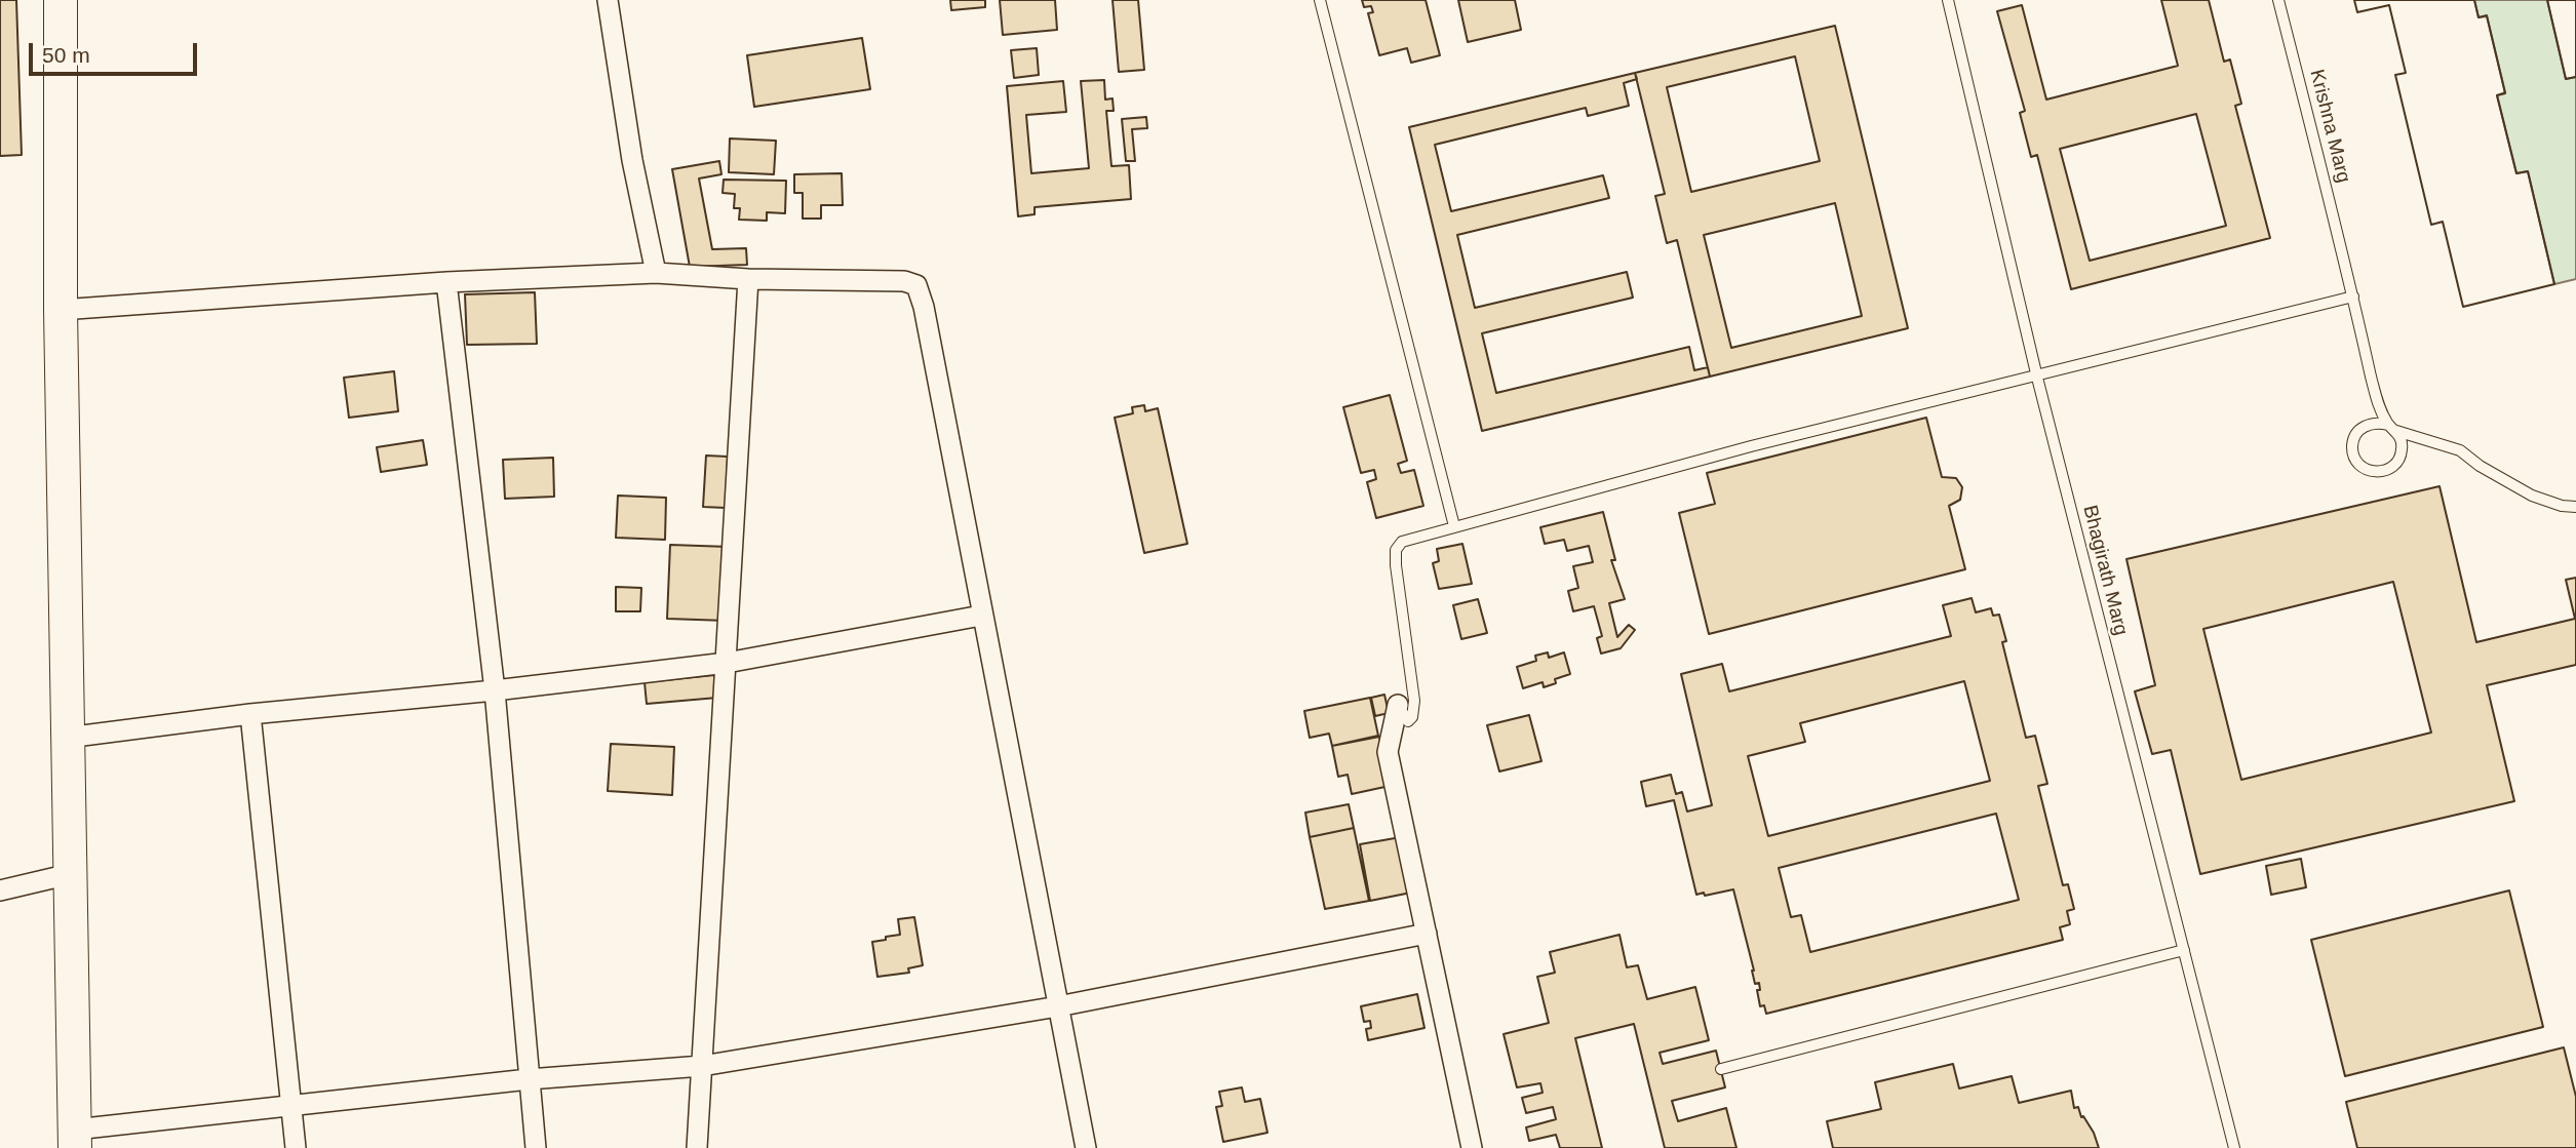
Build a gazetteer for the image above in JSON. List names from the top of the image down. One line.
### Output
{"streets":{"lane":["Krishna Marg","Bhagirath Marg"]},"scale_bar":"50 m"}
